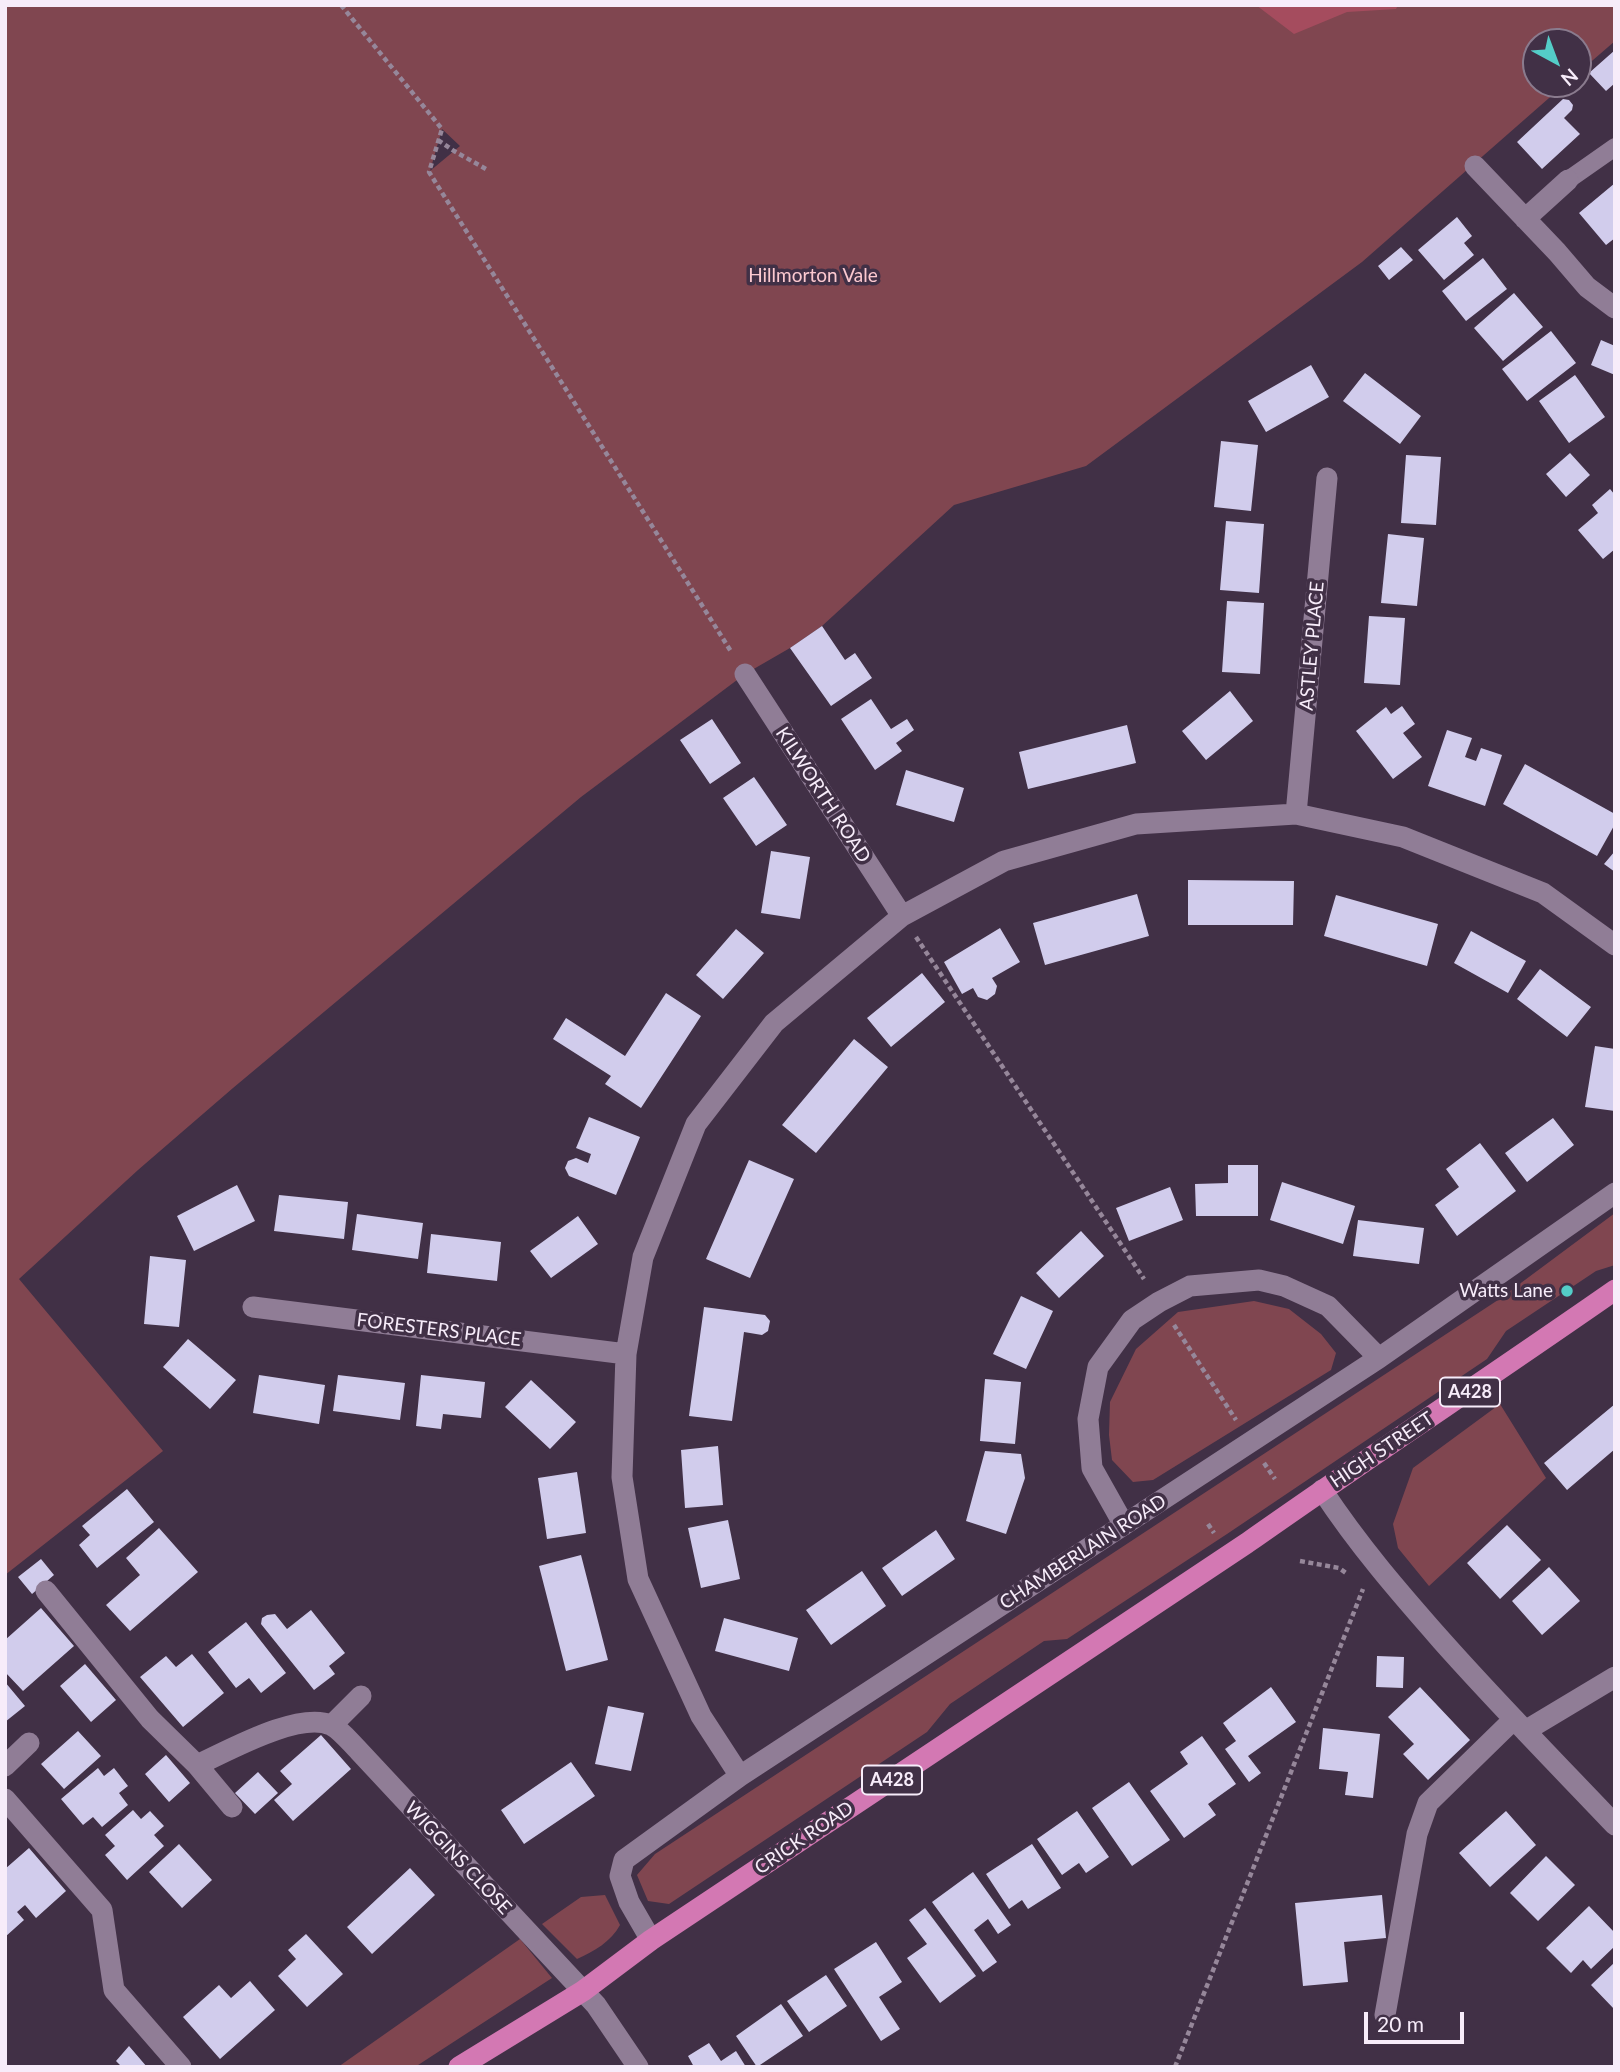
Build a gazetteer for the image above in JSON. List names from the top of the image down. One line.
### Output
{"streets":{"highway":["A428","HIGH STREET","CRICK ROAD"],"street":["ASTLEY PLACE","KILWORTH ROAD","FORESTERS PLACE","CHAMBERLAIN ROAD","WIGGINS CLOSE"]},"crossings":[["HIGH STREET","CRICK ROAD"],["CHAMBERLAIN ROAD","CRICK ROAD"],["CRICK ROAD","WIGGINS CLOSE"]],"parks":["Hillmorton Vale"],"places":["Watts Lane"],"scale_bar":"20 m","north":"bottom right"}
